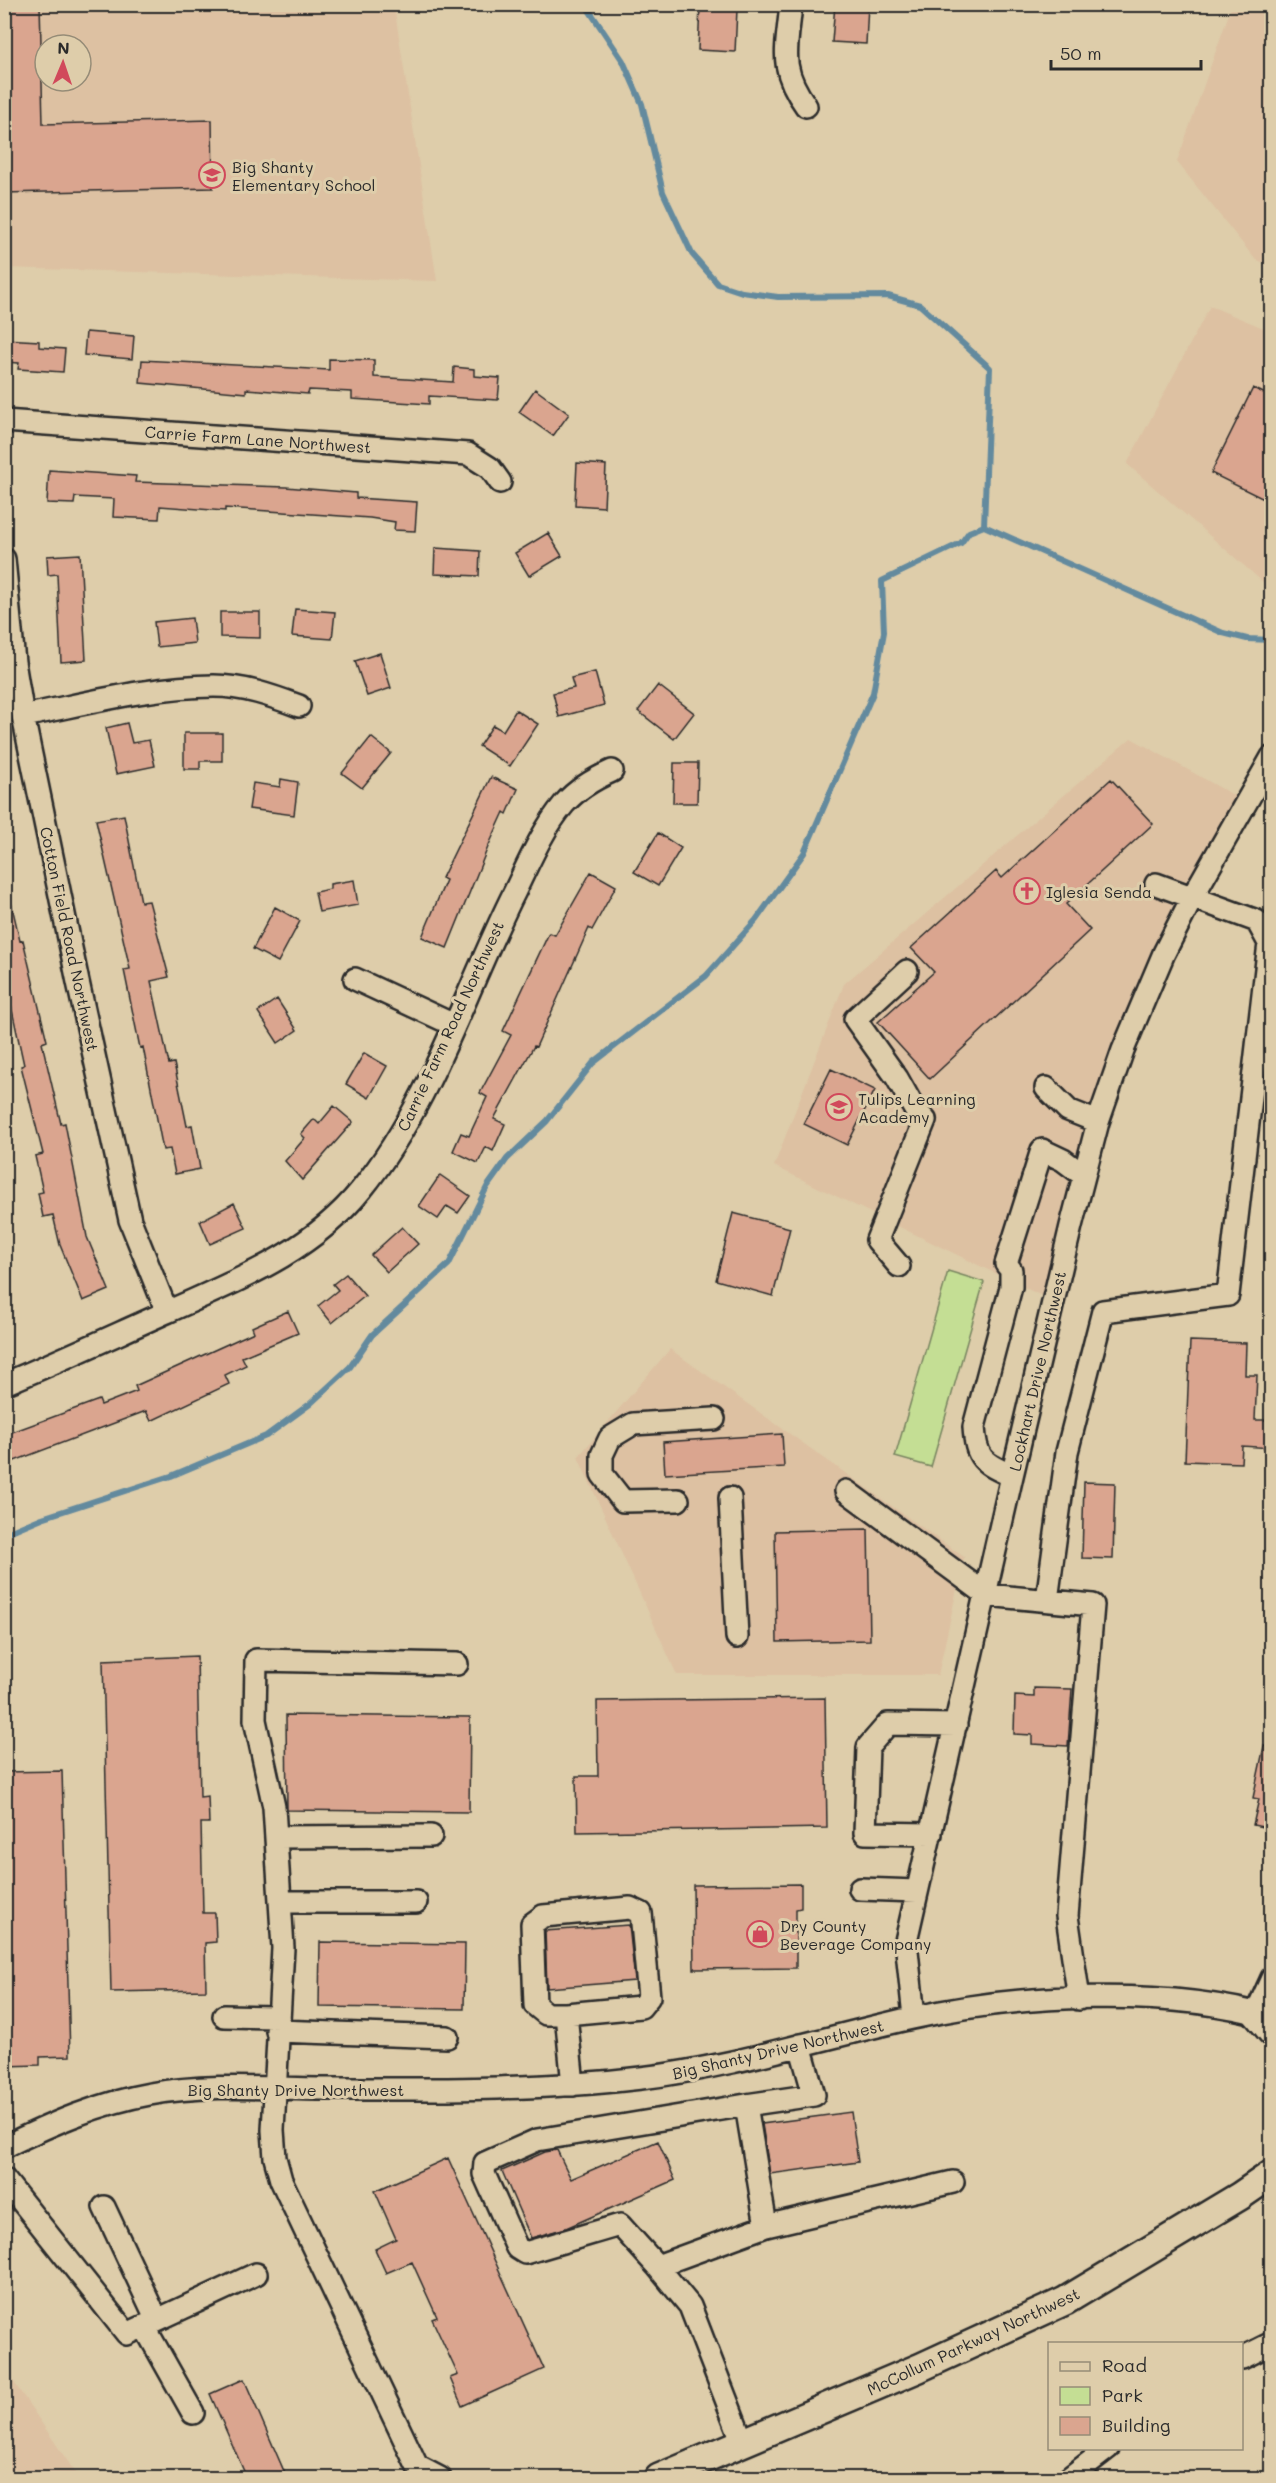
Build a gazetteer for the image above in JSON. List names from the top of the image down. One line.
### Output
{"streets":{"main road":["McCollum Parkway Northwest"],"street":["Carrie Farm Lane Northwest","Cotton Field Road Northwest","Carrie Farm Road Northwest","Lockhart Drive Northwest","Big Shanty Drive Northwest"]},"crossings":[["Cotton Field Road Northwest","Carrie Farm Road Northwest"],["Lockhart Drive Northwest","Big Shanty Drive Northwest"]],"places":{"school or university":["Big Shanty Elementary School","Tulips Learning Academy"],"church":["Iglesia Senda"],"shop":["Dry County Beverage Company"]},"legend":["Road","Park","Building"],"scale_bar":"50 m","north":"top"}
